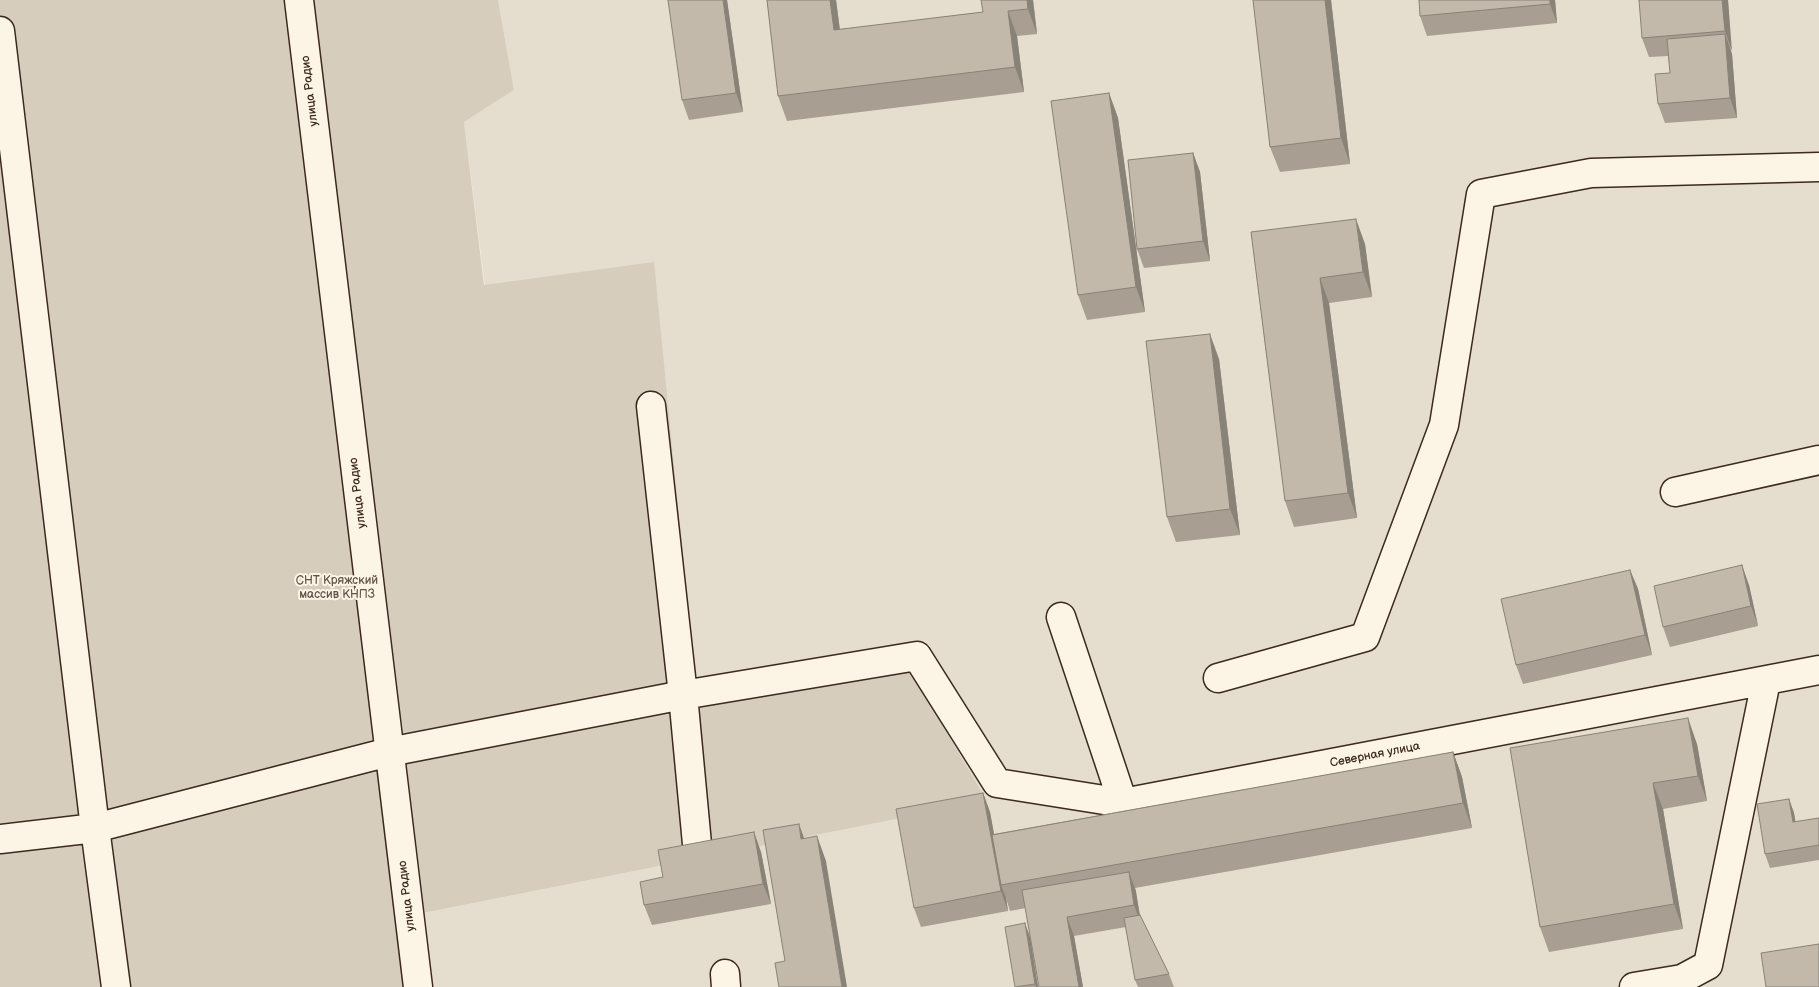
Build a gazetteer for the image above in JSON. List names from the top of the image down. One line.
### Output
{"streets":{"street":["улица Радио","Северная улица"]},"parks":["СНТ Кряжский массив КНПЗ"]}
